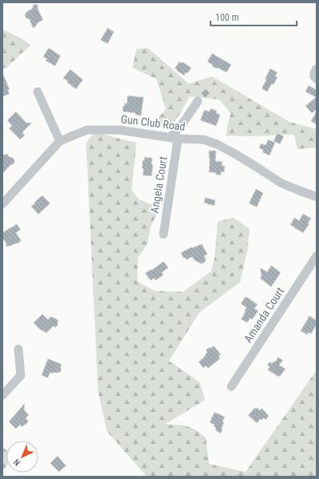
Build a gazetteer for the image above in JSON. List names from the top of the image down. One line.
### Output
{"streets":{"street":["Gun Club Road","Angela Court","Amanda Court"]},"crossings":[["Gun Club Road","Angela Court"]],"scale_bar":"100 m","north":"bottom left"}
